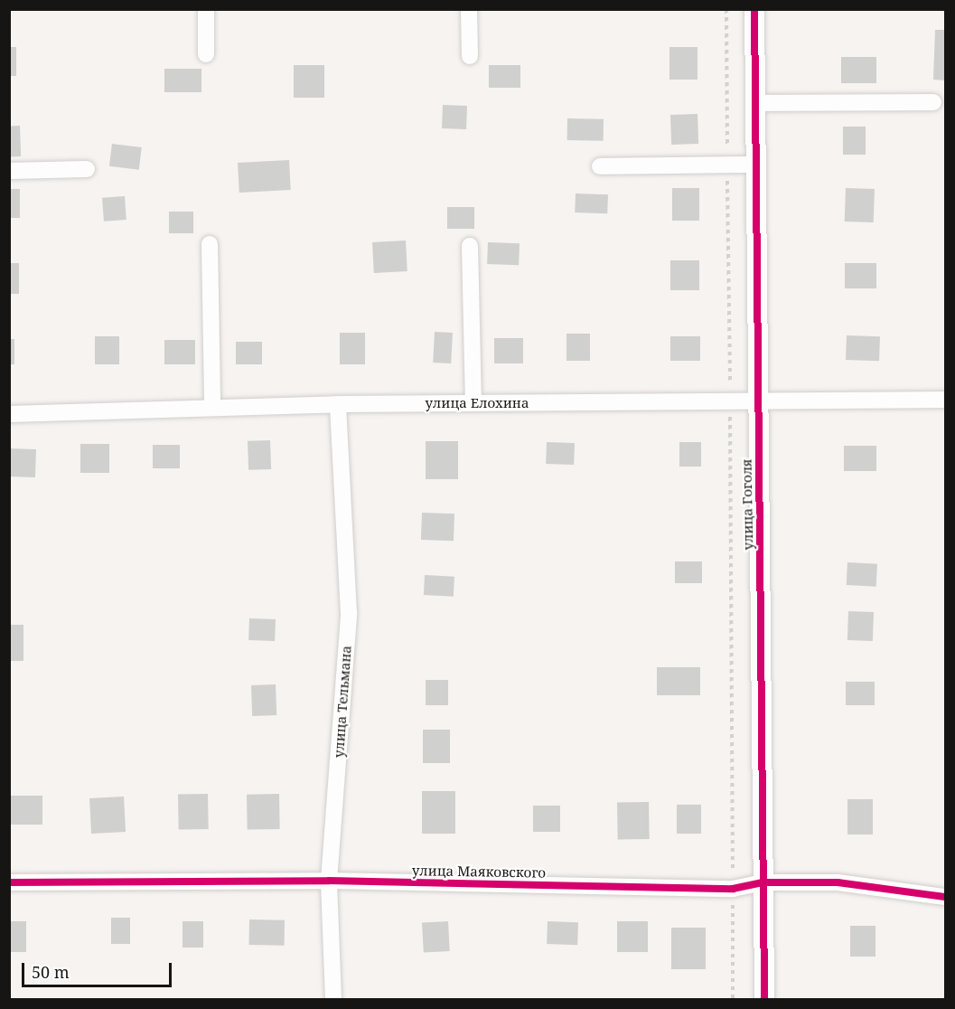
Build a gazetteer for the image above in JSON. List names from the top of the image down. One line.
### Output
{"streets":{"street":["улица Елохина","улица Гоголя","улица Тельмана","улица Маяковского"]},"crossings":[["улица Елохина","улица Гоголя"],["улица Елохина","улица Тельмана"],["улица Гоголя","улица Маяковского"],["улица Тельмана","улица Маяковского"]],"scale_bar":"50 m"}
